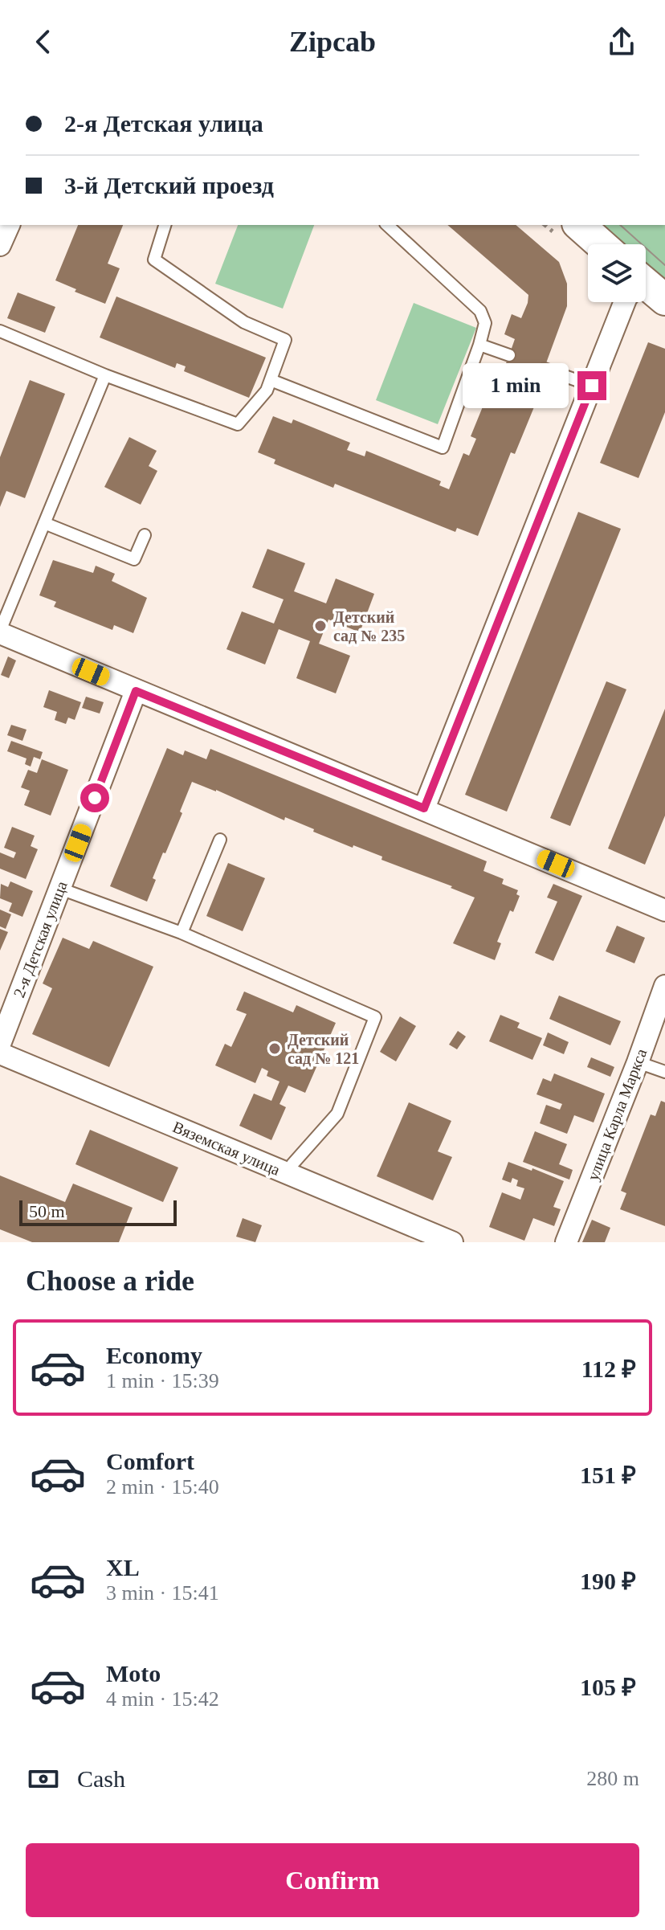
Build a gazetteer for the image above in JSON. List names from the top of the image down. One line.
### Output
{"streets":{"street":["2-я Детская улица","улица Карла Маркса","Вяземская улица"]},"places":["Детский сад № 235","Детский сад № 121"],"scale_bar":"50 m","page":{"header":"Zipcab","banner":["2-я Детская улица","3-й Детский проезд"],"bubble":"1 min","scale":"50 m","heading":"Choose a ride","list":[{"name":"Economy","note":"1 min · 15:39","value":"112 ₽"},{"name":"Comfort","note":"2 min · 15:40","value":"151 ₽"},{"name":"XL","note":"3 min · 15:41","value":"190 ₽"},{"name":"Moto","note":"4 min · 15:42","value":"105 ₽"}],"pay":["Cash","280 m"],"buttons":"Confirm"}}
